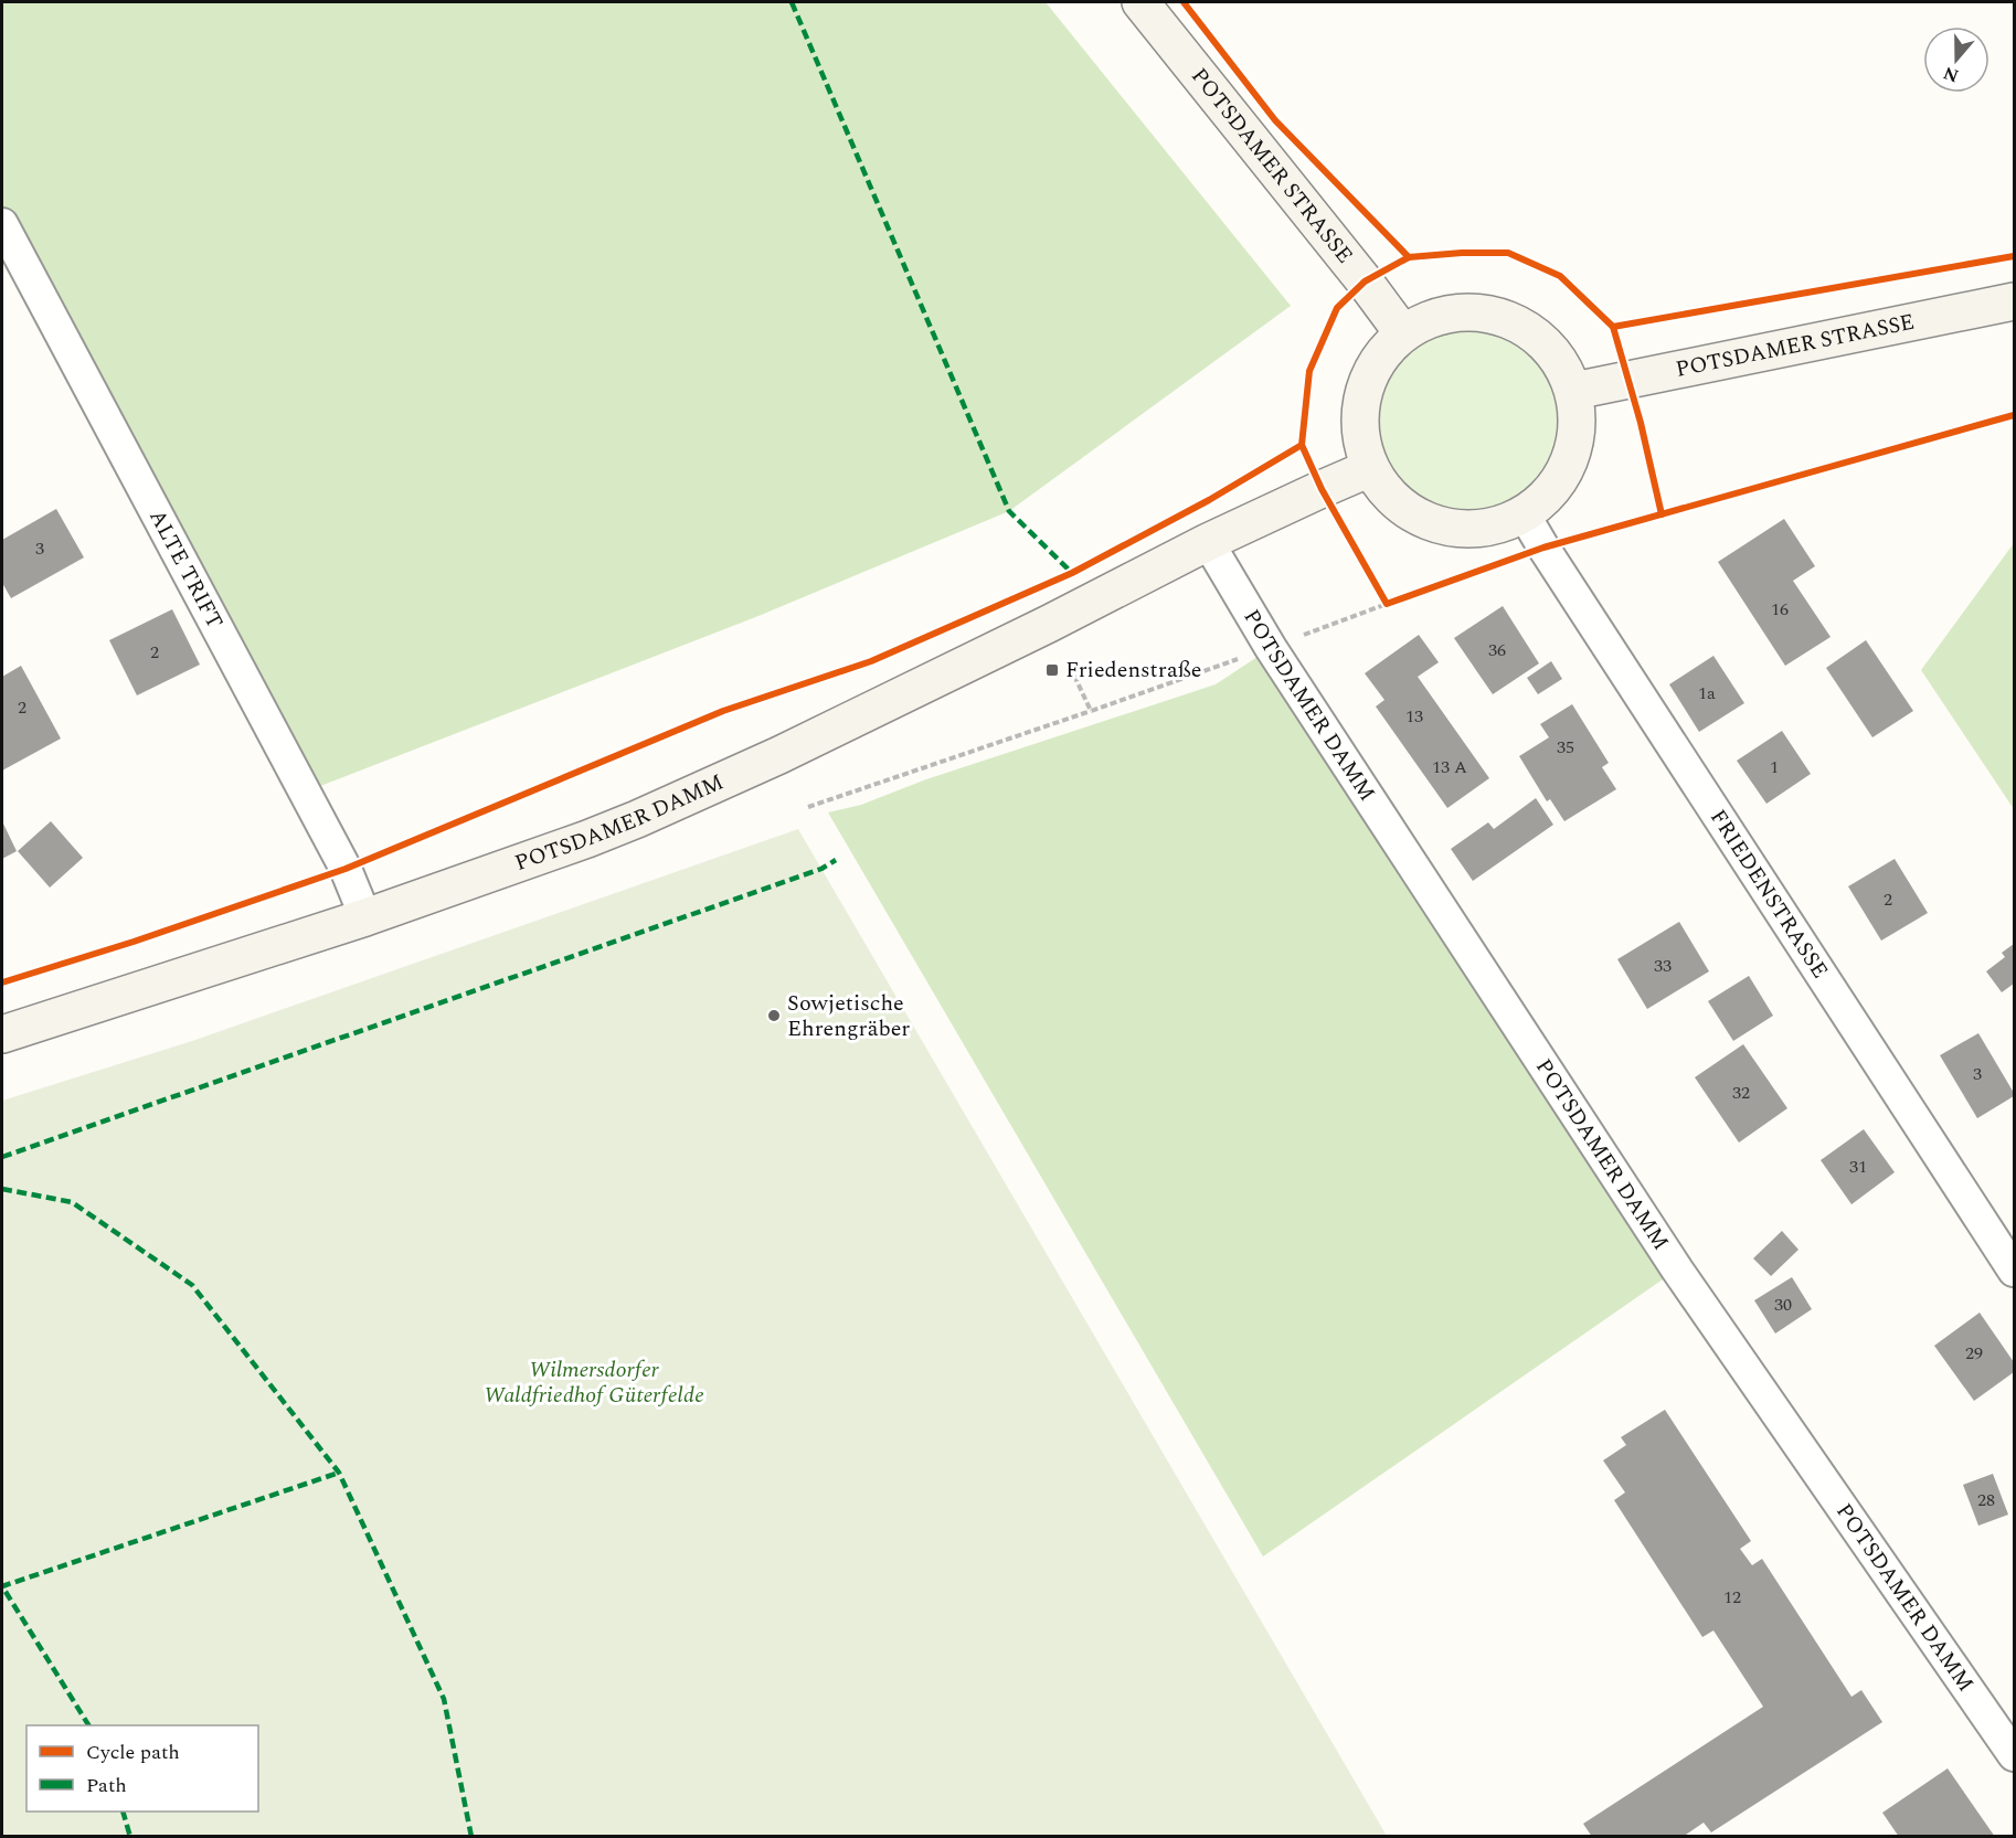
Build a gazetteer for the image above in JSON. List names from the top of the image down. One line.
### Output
{"streets":{"street":["POTSDAMER STRASSE","ALTE TRIFT","POTSDAMER DAMM","FRIEDENSTRASSE"]},"crossings":[["POTSDAMER STRASSE","POTSDAMER DAMM"],["POTSDAMER STRASSE","FRIEDENSTRASSE"],["ALTE TRIFT","POTSDAMER DAMM"],["POTSDAMER DAMM","FRIEDENSTRASSE"]],"parks":["Wilmersdorfer Waldfriedhof Güterfelde"],"places":{"transit":["Friedenstraße"],"other":["Sowjetische Ehrengräber"]},"house_numbers":["3","16","36","2","1a","2","13","35","13 A","1","2","33","3","32","31","30","29","28","12"],"legend":["Cycle path","Path"],"north":"bottom"}
